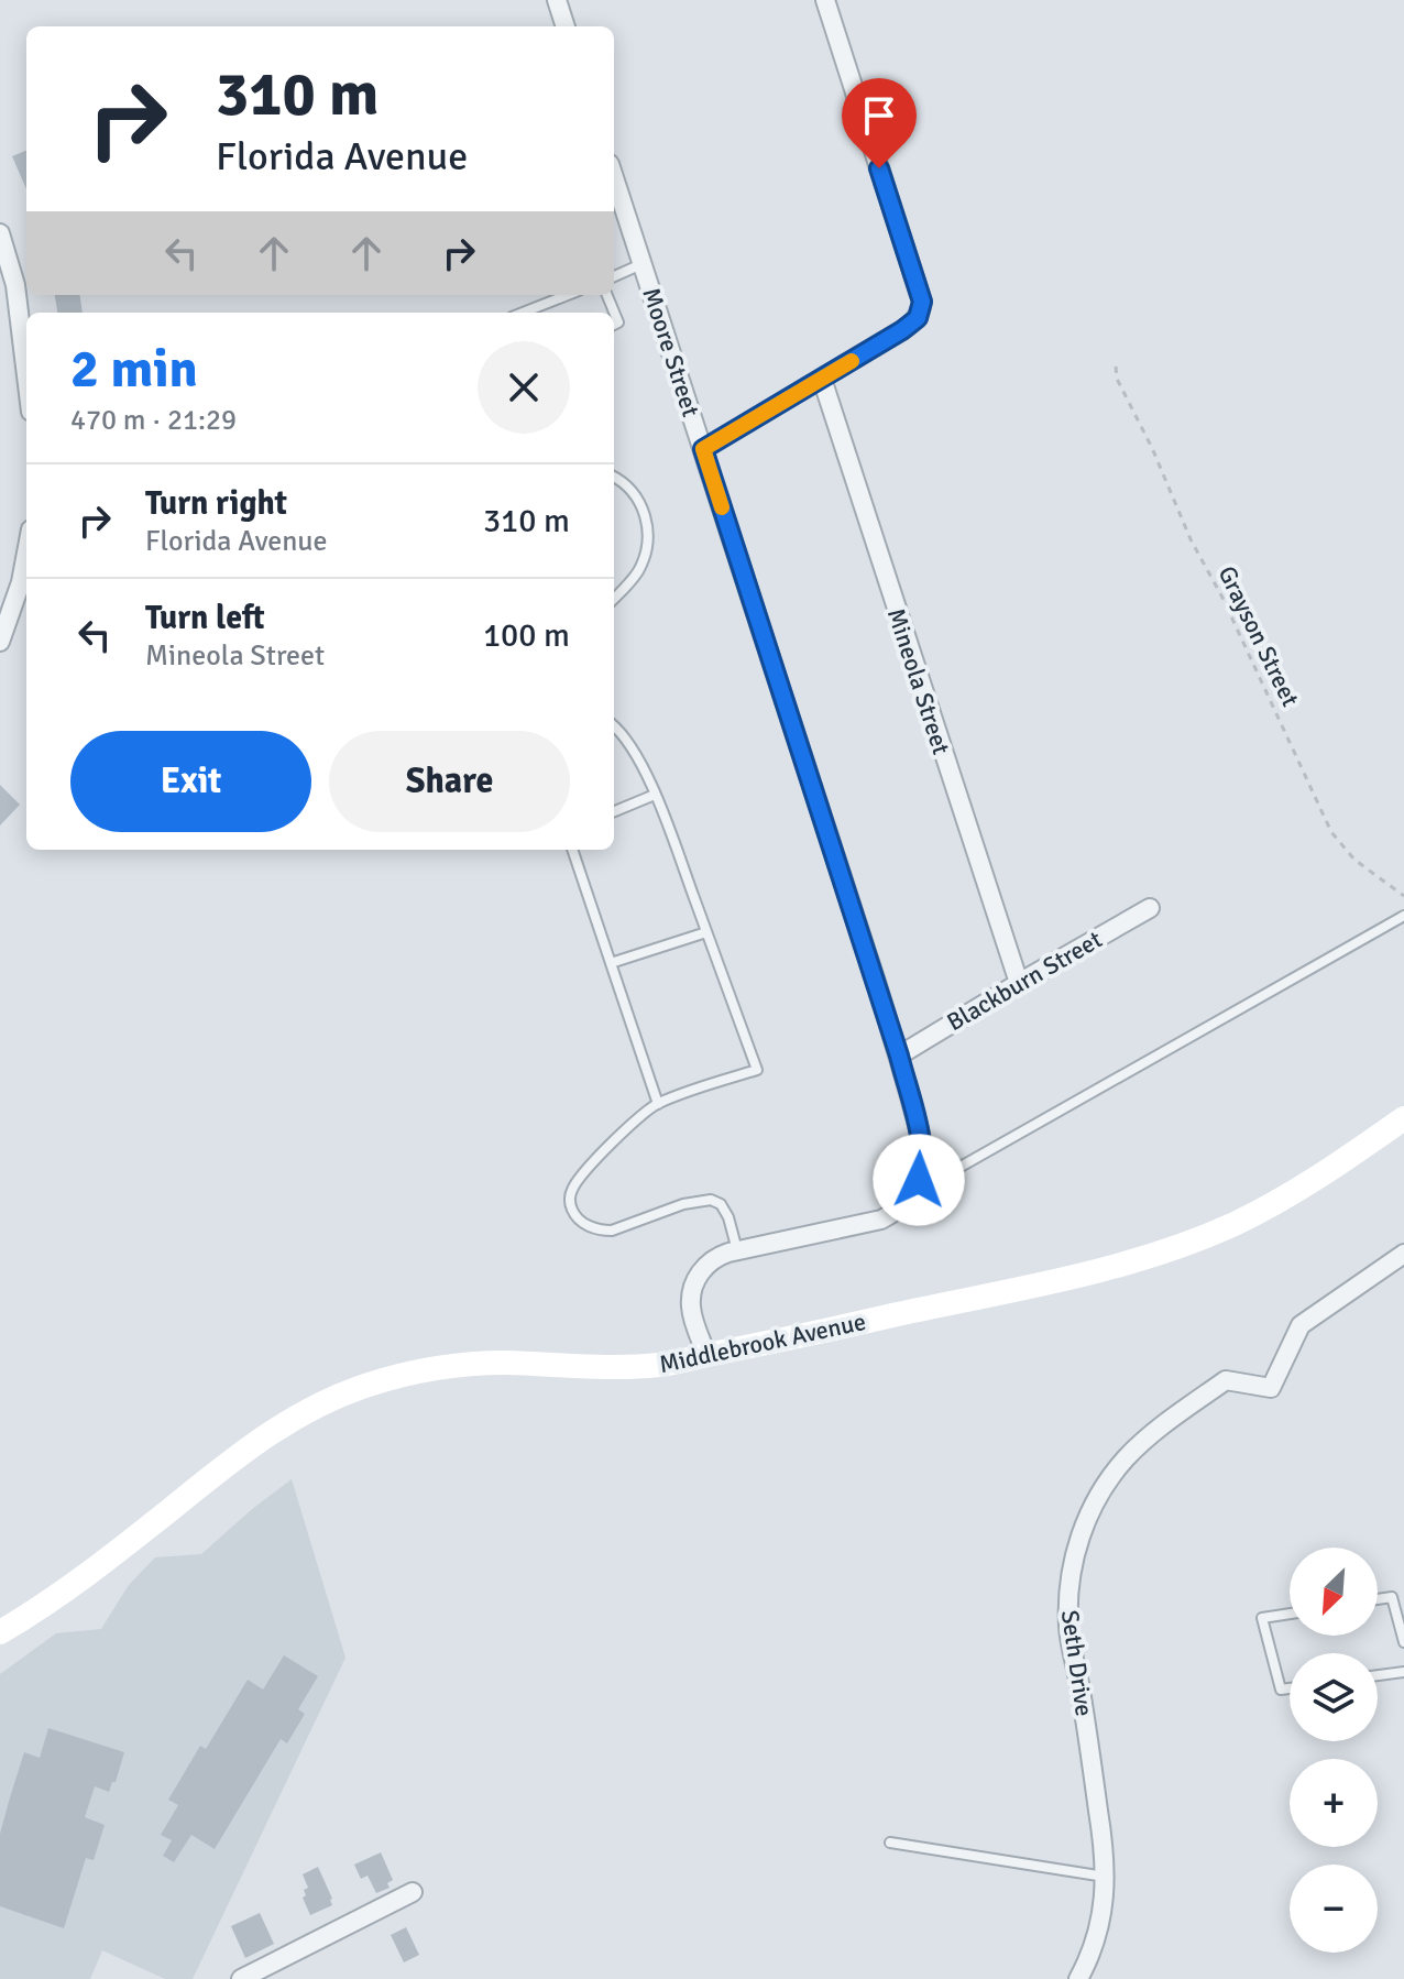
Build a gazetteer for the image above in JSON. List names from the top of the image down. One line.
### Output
{"streets":{"main road":["Middlebrook Avenue"],"street":["Moore Street","Mineola Street","Blackburn Street","Seth Drive"],"path":["Grayson Street"]},"crossings":[["Moore Street","Blackburn Street"],["Mineola Street","Blackburn Street"]],"north":"bottom left","page":{"turn":["310 m","Florida Avenue"],"heading":["2 min","470 m · 21:29"],"list":[{"name":"Turn right","note":"Florida Avenue","value":"310 m"},{"name":"Turn left","note":"Mineola Street","value":"100 m"}],"buttons":["Exit","Share"],"map_buttons":["+","−"]}}
